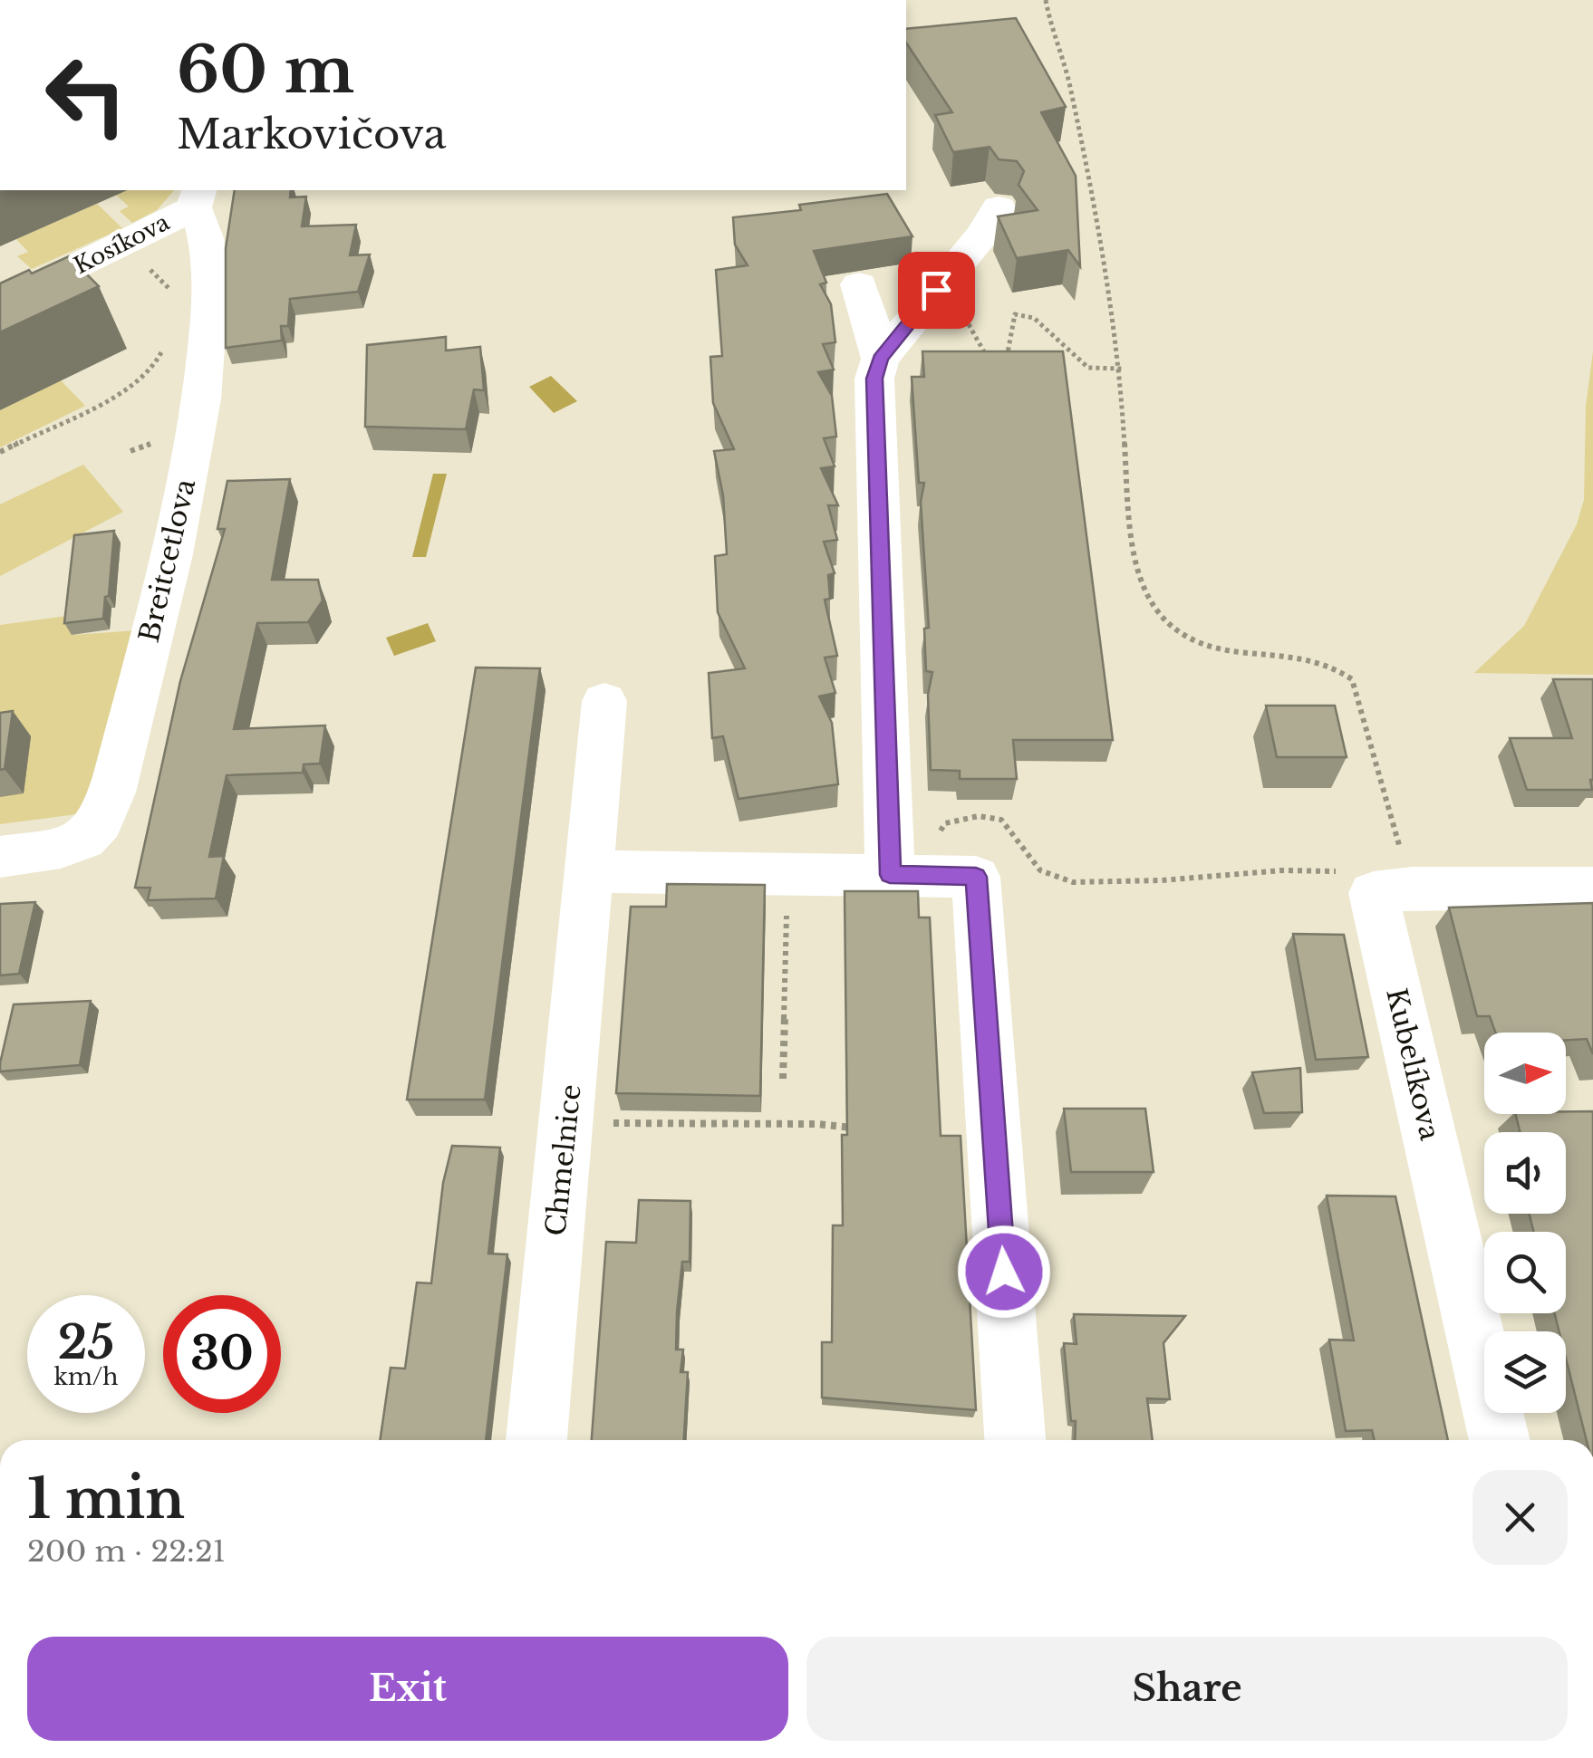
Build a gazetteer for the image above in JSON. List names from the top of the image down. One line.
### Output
{"streets":{"street":["Kosíkova","Breitcetlova","Kubelíkova","Chmelnice"]},"crossings":[["Kosíkova","Breitcetlova"]],"north":"right","page":{"turn":["60 m","Markovičova"],"speed":"25 km/h","limit":"30","heading":["1 min","200 m · 22:21"],"buttons":["Exit","Share"]}}
